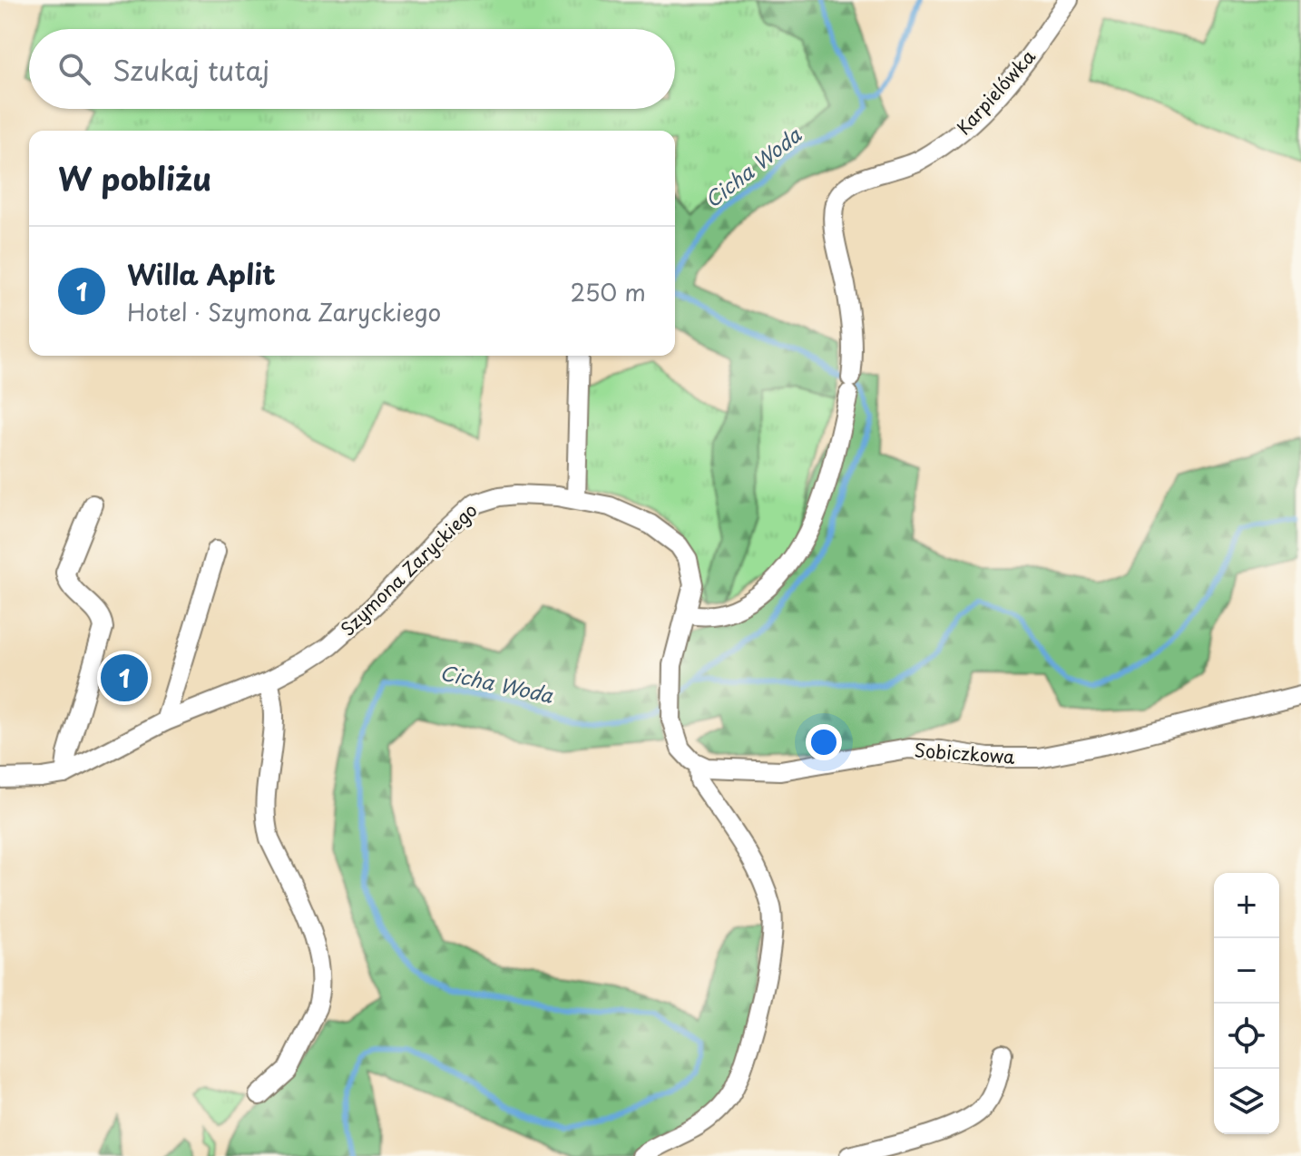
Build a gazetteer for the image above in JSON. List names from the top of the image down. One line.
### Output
{"streets":{"street":["Karpielówka","Szymona Zaryckiego","Sobiczkowa"]},"crossings":[["Karpielówka","Szymona Zaryckiego"]],"water":["Cicha Woda"],"page":{"search":"Szukaj tutaj","heading":"W pobliżu","list":[{"mark":"1","name":"Willa Aplit","note":"Hotel · Szymona Zaryckiego","value":"250 m"}],"pins":"1","map_buttons":["+","−"]}}
